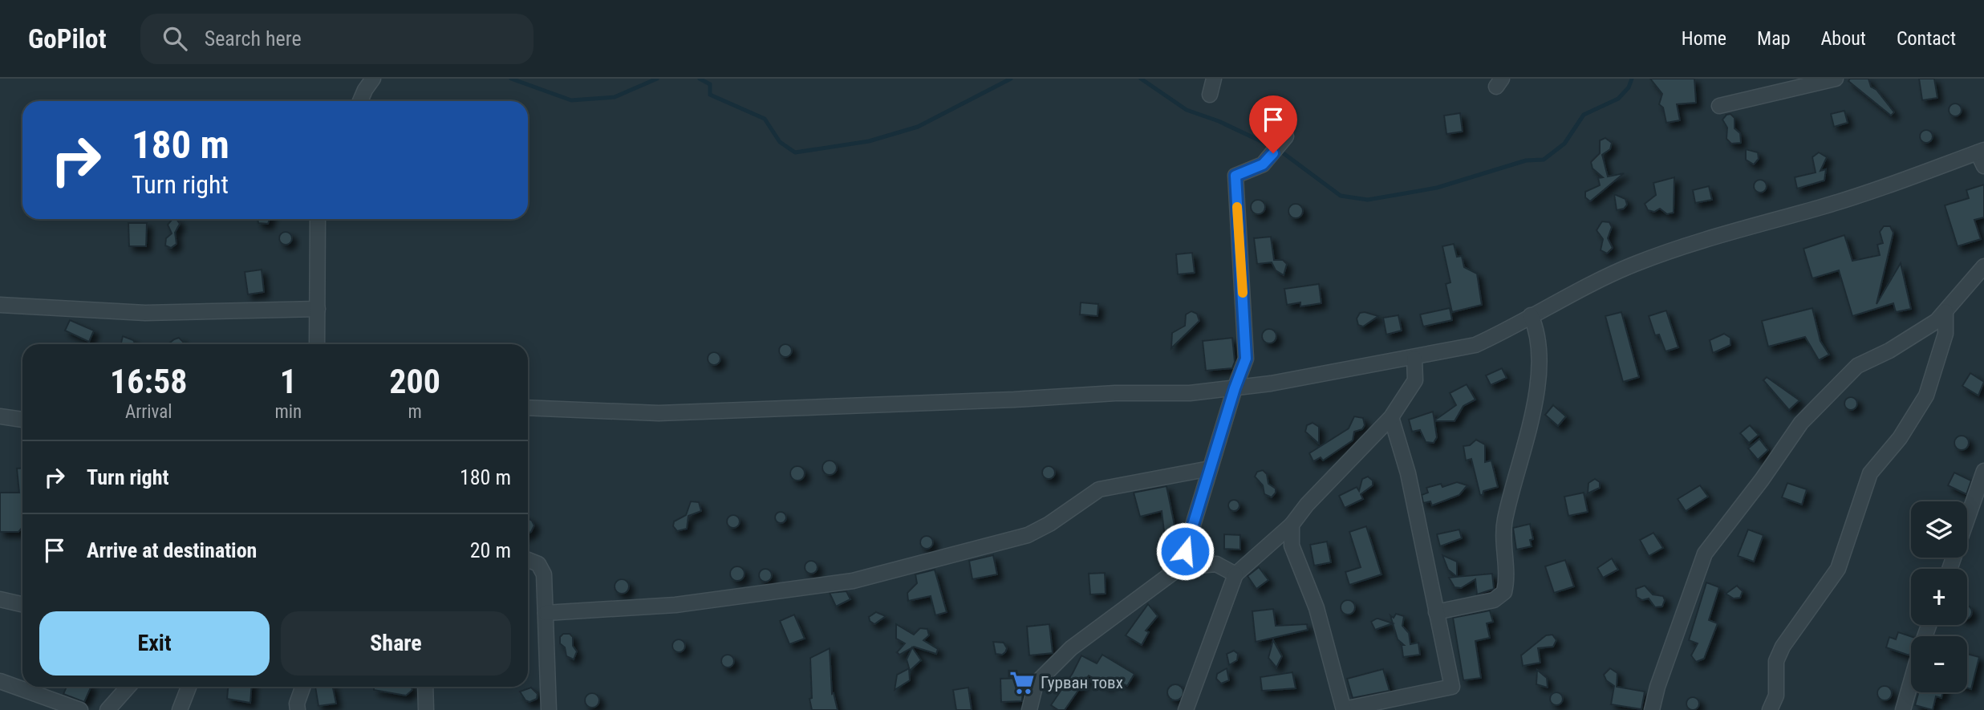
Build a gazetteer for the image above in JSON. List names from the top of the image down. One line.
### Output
{"places":{"supermarket":["Гурван товх"]},"page":{"header":"GoPilot","search":"Search here","nav":["Home","Map","About","Contact"],"turn":["180 m","Turn right"],"eta":["16:58","Arrival","1","min","200","m"],"list":[{"name":"Turn right","value":"180 m"},{"name":"Arrive at destination","value":"20 m"}],"map_buttons":["+","−"],"buttons":["Exit","Share"]}}
